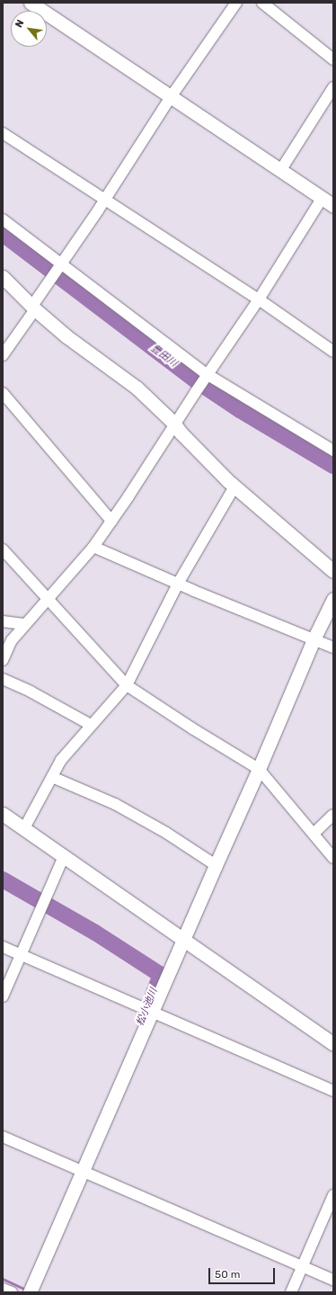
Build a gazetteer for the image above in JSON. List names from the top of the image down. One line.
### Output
{"water":["豊田川","松小池川"],"scale_bar":"50 m","north":"top left"}
